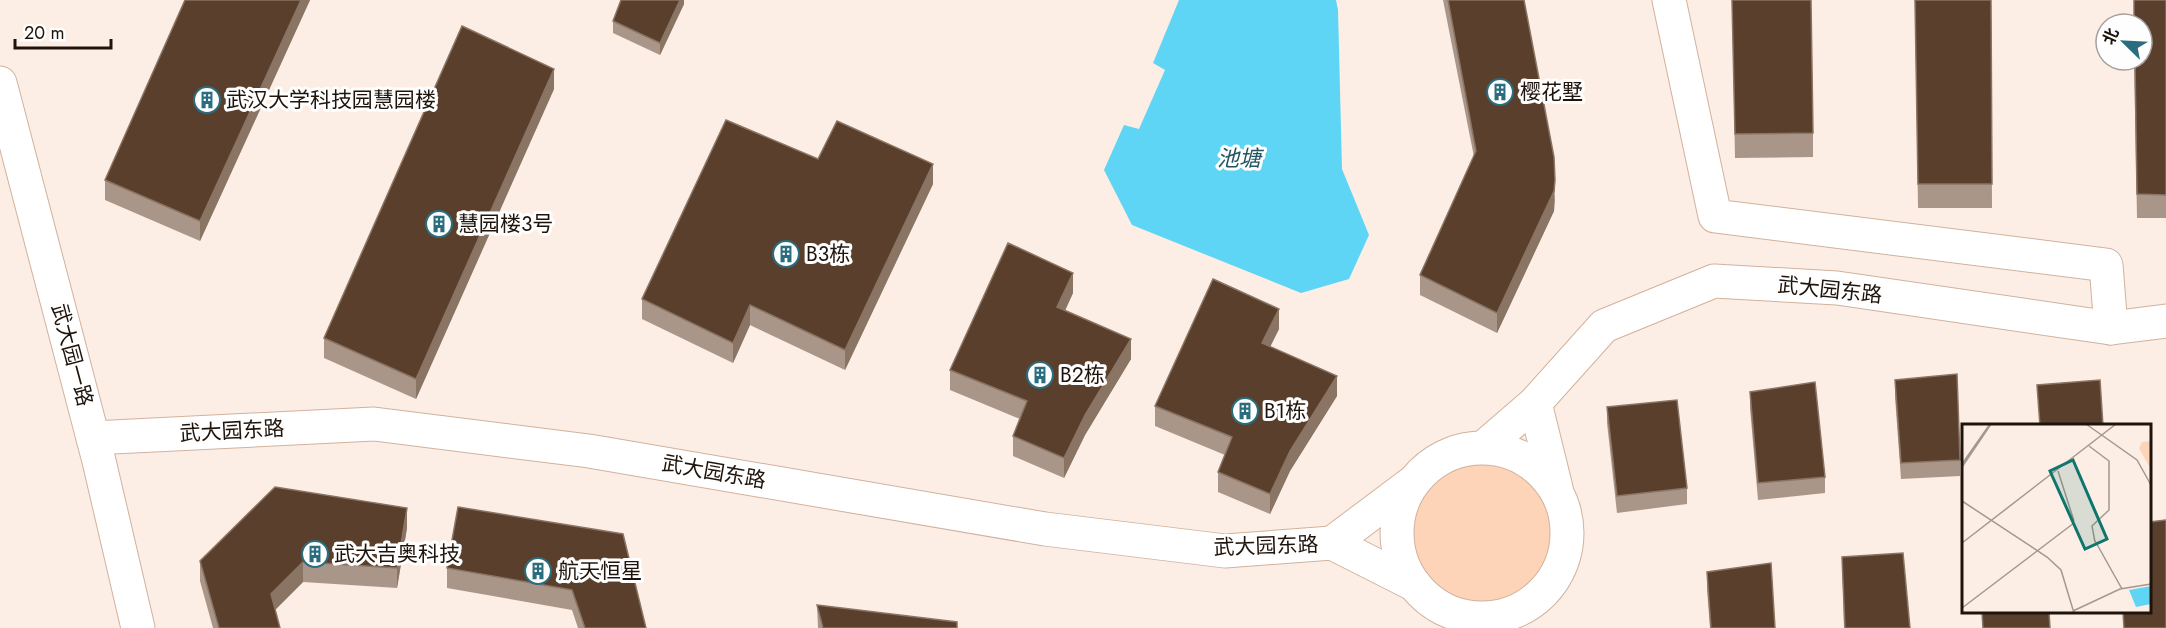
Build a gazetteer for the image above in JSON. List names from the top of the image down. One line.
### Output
{"streets":{"street":["武大园东路","武大园一路"]},"crossings":[["武大园东路","武大园一路"]],"water":["池塘"],"places":{"building":["樱花墅","武汉大学科技园慧园楼","慧园楼3号","B3栋","B2栋","B1栋","武大吉奥科技","航天恒星"]},"scale_bar":"20 m","north":"top left"}
